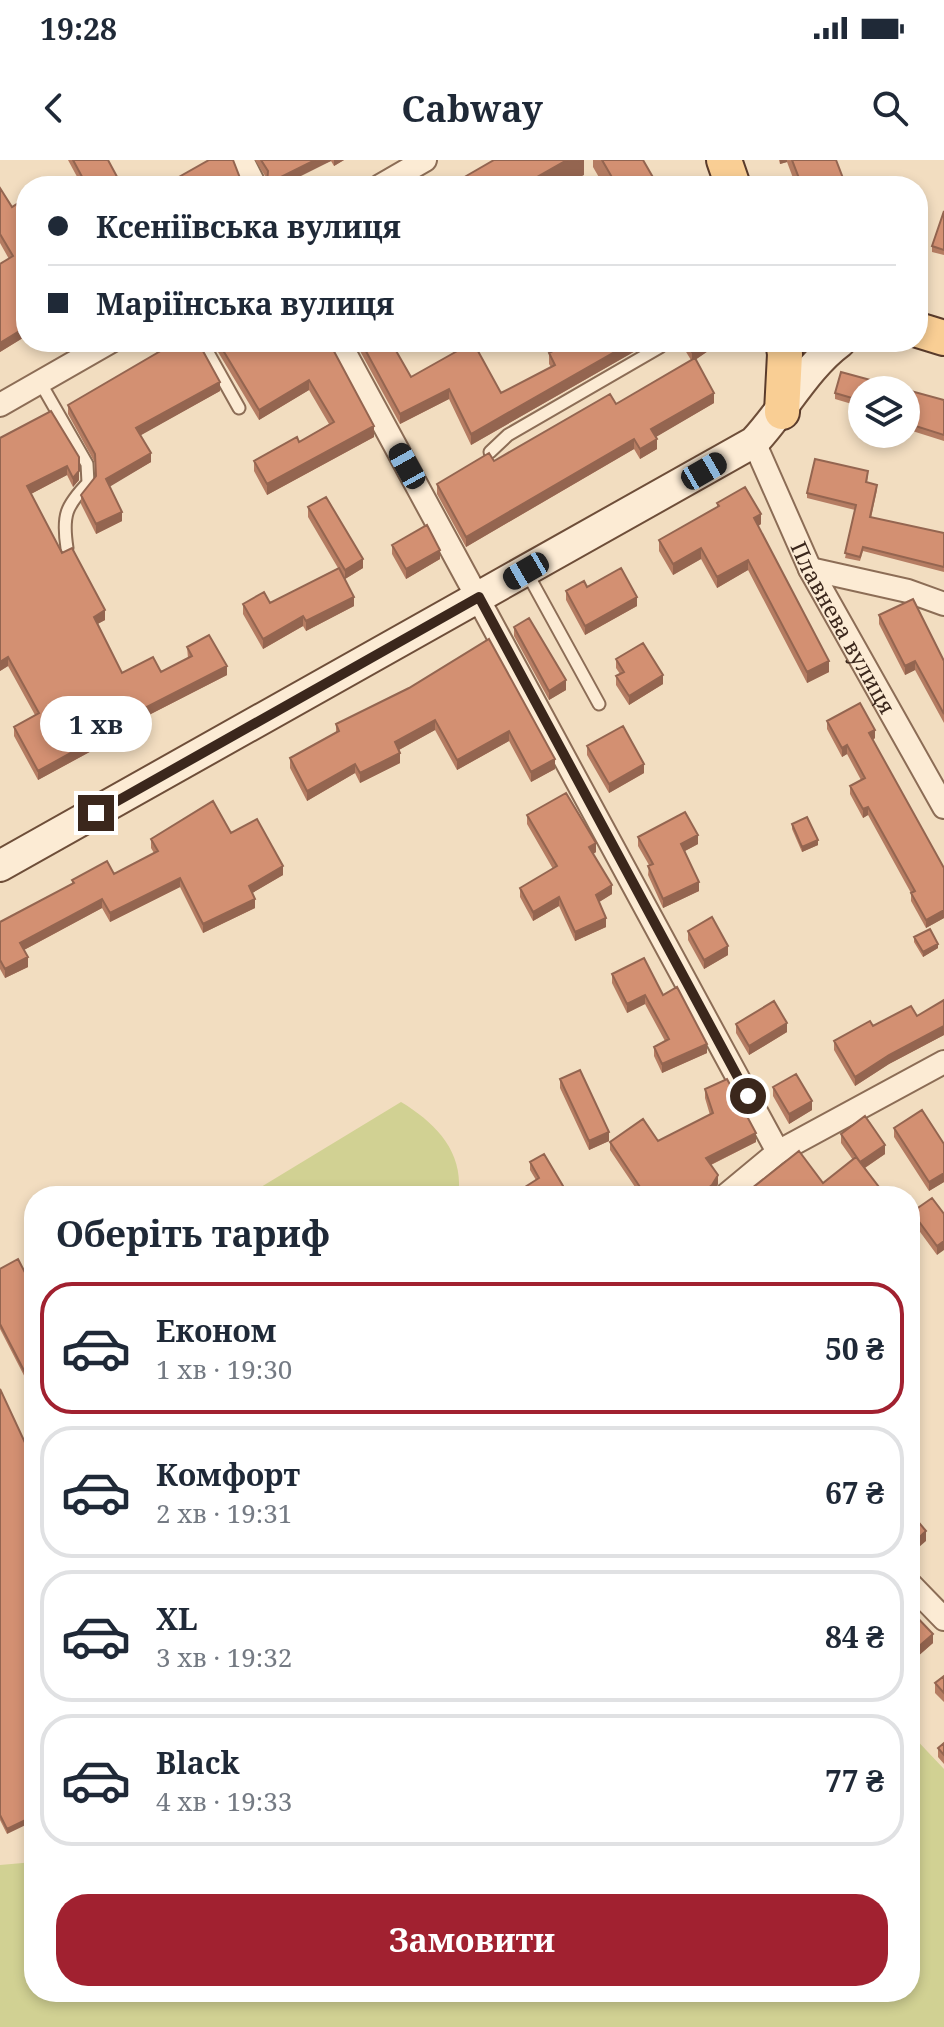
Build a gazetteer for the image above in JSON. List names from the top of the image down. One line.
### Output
{"streets":{"street":["Плавнева вулиця"]},"page":{"status":"19:28","header":"Cabway","banner":["Ксеніївська вулиця","Маріїнська вулиця"],"bubble":"1 хв","heading":"Оберіть тариф","list":[{"name":"Економ","note":"1 хв · 19:30","value":"50 ₴"},{"name":"Комфорт","note":"2 хв · 19:31","value":"67 ₴"},{"name":"XL","note":"3 хв · 19:32","value":"84 ₴"},{"name":"Black","note":"4 хв · 19:33","value":"77 ₴"}],"buttons":"Замовити"}}
